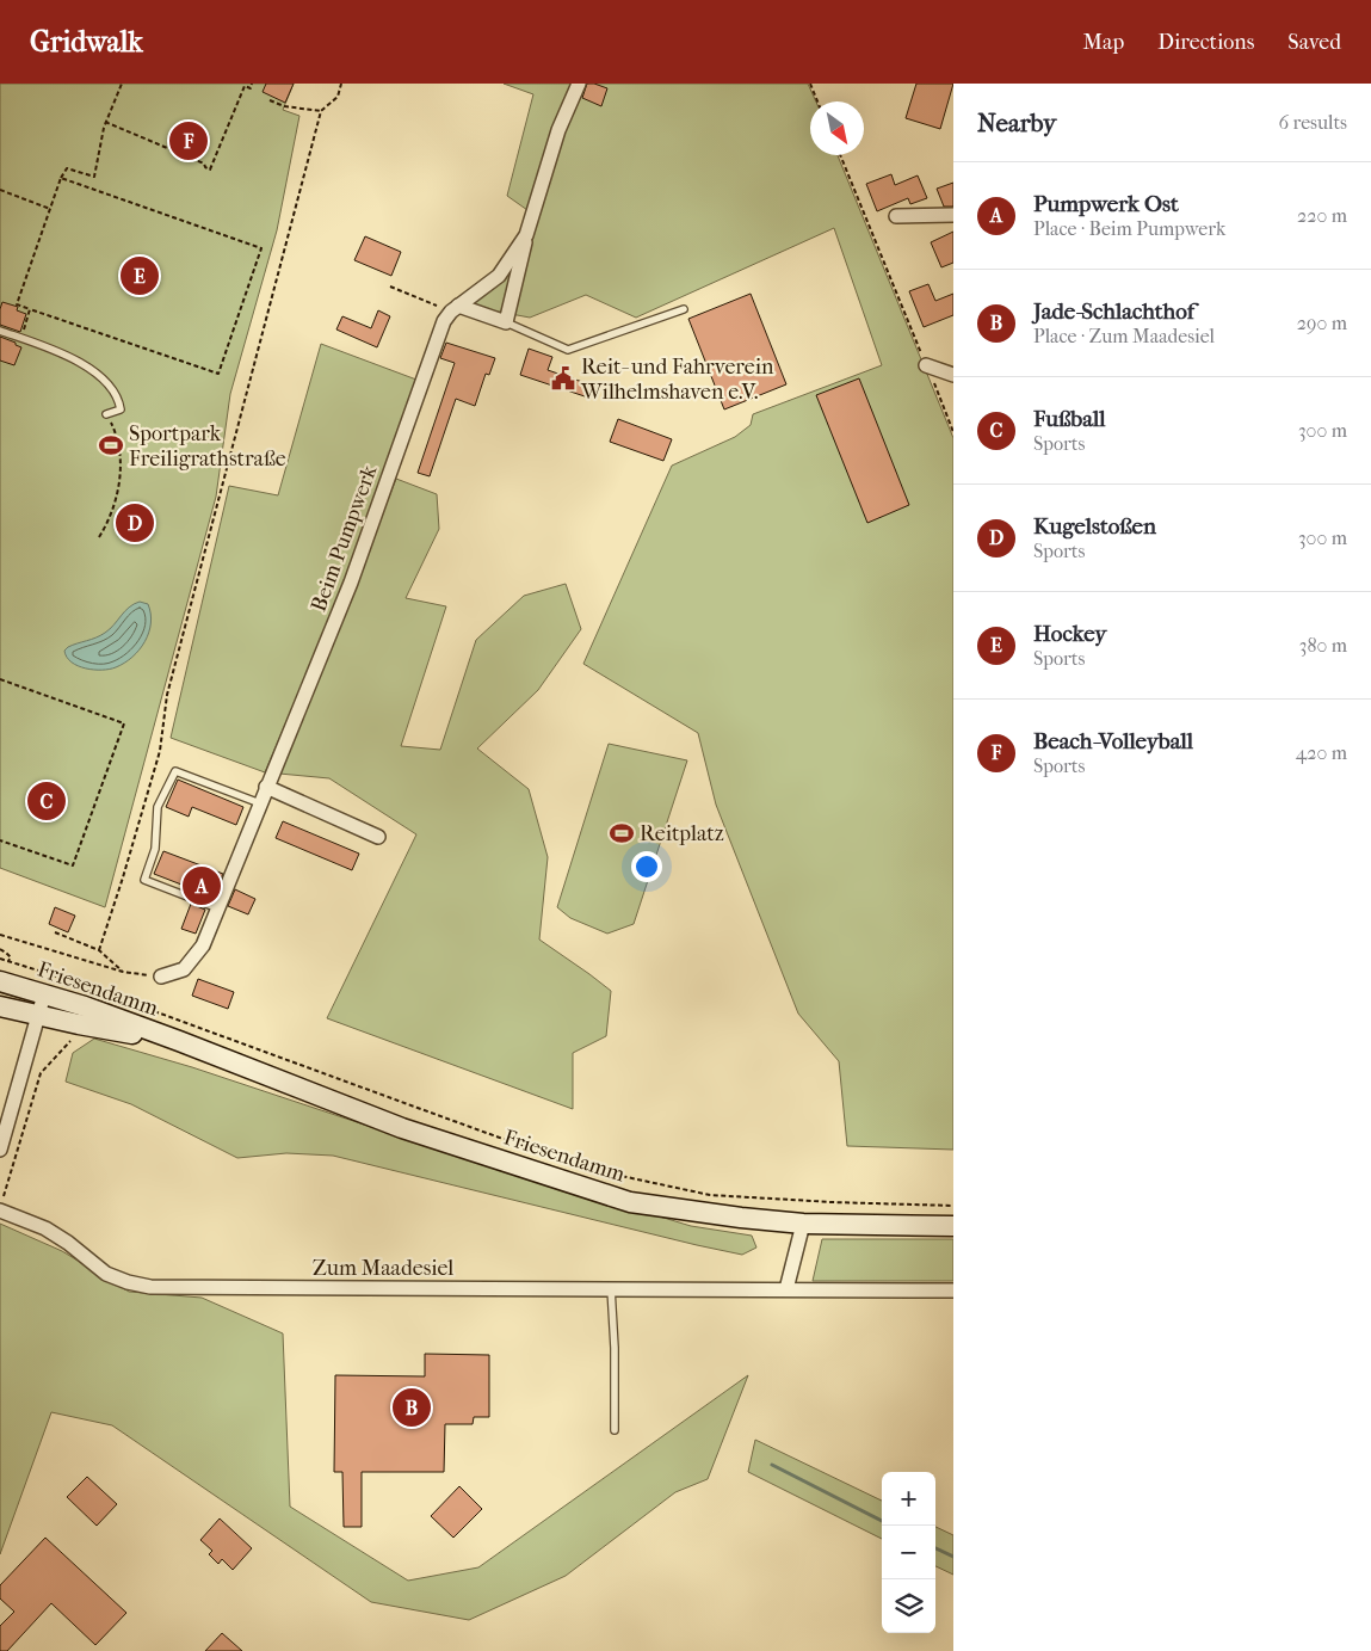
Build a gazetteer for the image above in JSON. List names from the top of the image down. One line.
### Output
{"streets":{"main road":["Friesendamm"],"street":["Beim Pumpwerk","Zum Maadesiel"]},"places":{"public building":["Reit- und Fahrverein Wilhelmshaven e.V."],"sports":["Sportpark Freiligrathstraße","Reitplatz"]},"north":"bottom right","page":{"header":"Gridwalk","nav":["Map","Directions","Saved"],"heading":["Nearby","6 results"],"pins":["F","E","D","C","A","B"],"list":[{"mark":"A","name":"Pumpwerk Ost","note":"Place · Beim Pumpwerk","value":"220 m"},{"mark":"B","name":"Jade-Schlachthof","note":"Place · Zum Maadesiel","value":"290 m"},{"mark":"C","name":"Fußball","note":"Sports","value":"300 m"},{"mark":"D","name":"Kugelstoßen","note":"Sports","value":"300 m"},{"mark":"E","name":"Hockey","note":"Sports","value":"380 m"},{"mark":"F","name":"Beach-Volleyball","note":"Sports","value":"420 m"}],"map_buttons":["+","−"]}}
